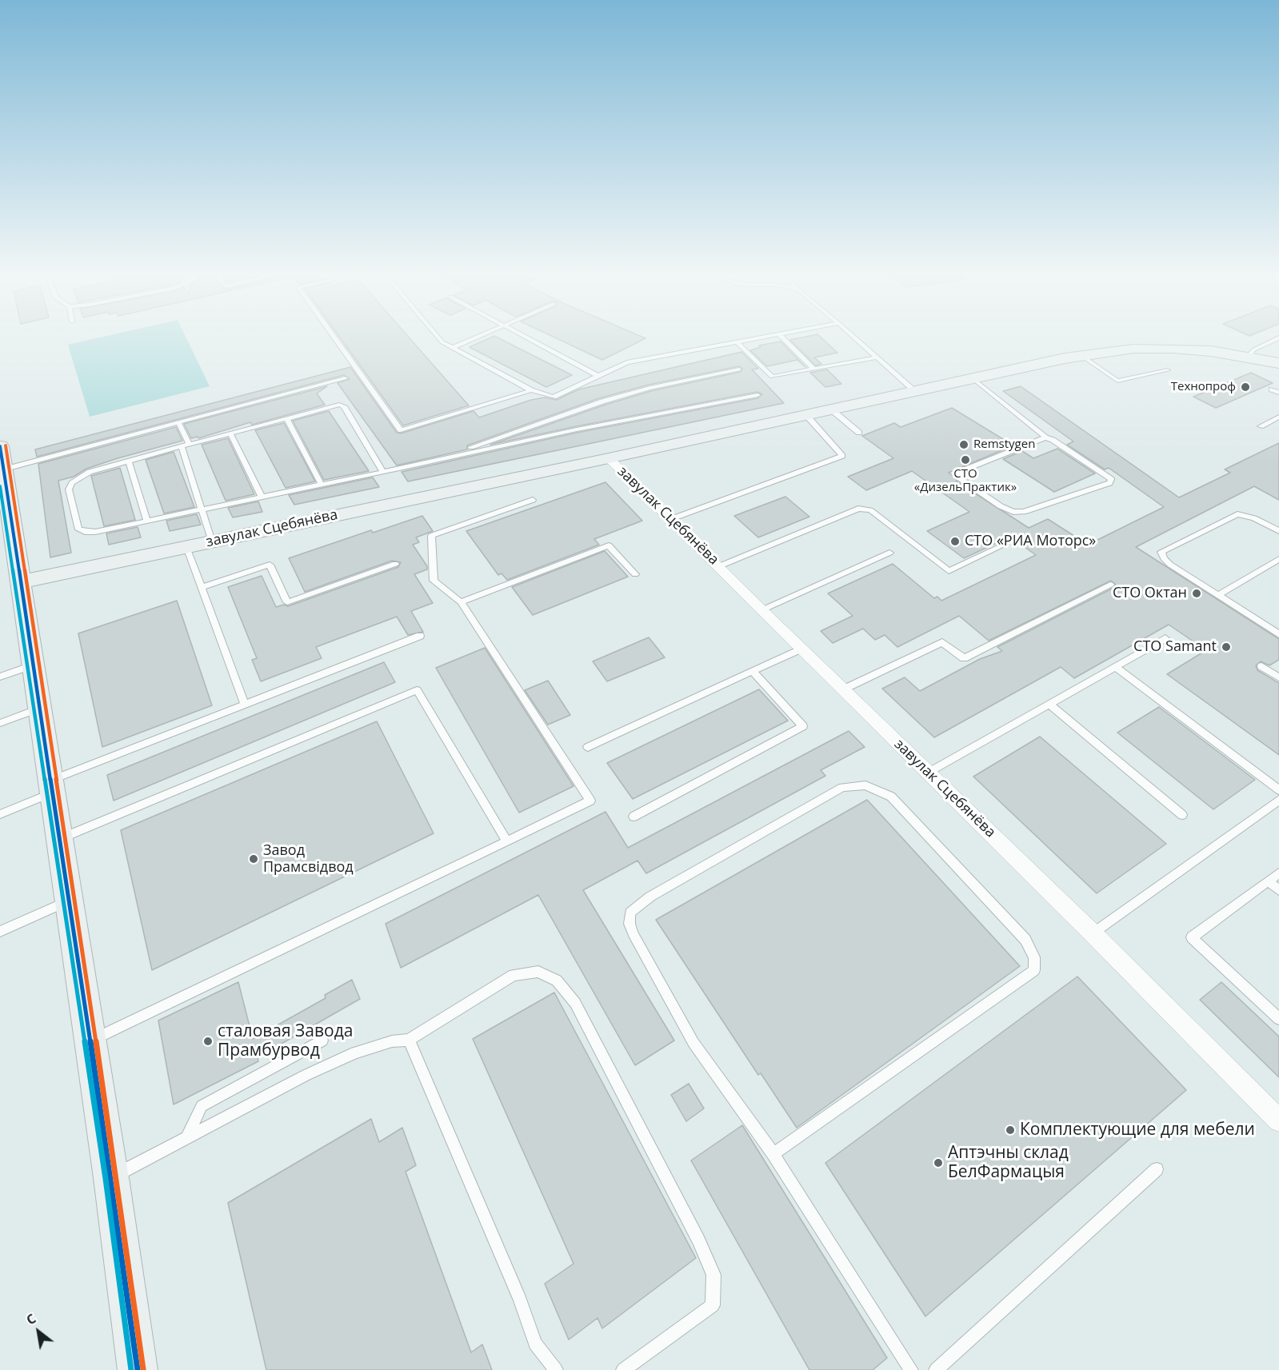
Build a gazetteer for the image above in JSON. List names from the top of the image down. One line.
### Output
{"streets":{"street":["завулак Сцебянёва"]},"places":["Технопроф","Remstygen","СТО «ДизельПрактик»","СТО «РИА Моторс»","СТО Октан","СТО Samant","Завод Прамсвідвод","сталовая Завода Прамбурвод","Комплектующие для мебели","Аптэчны склад БелФармацыя"],"north":"top left"}
